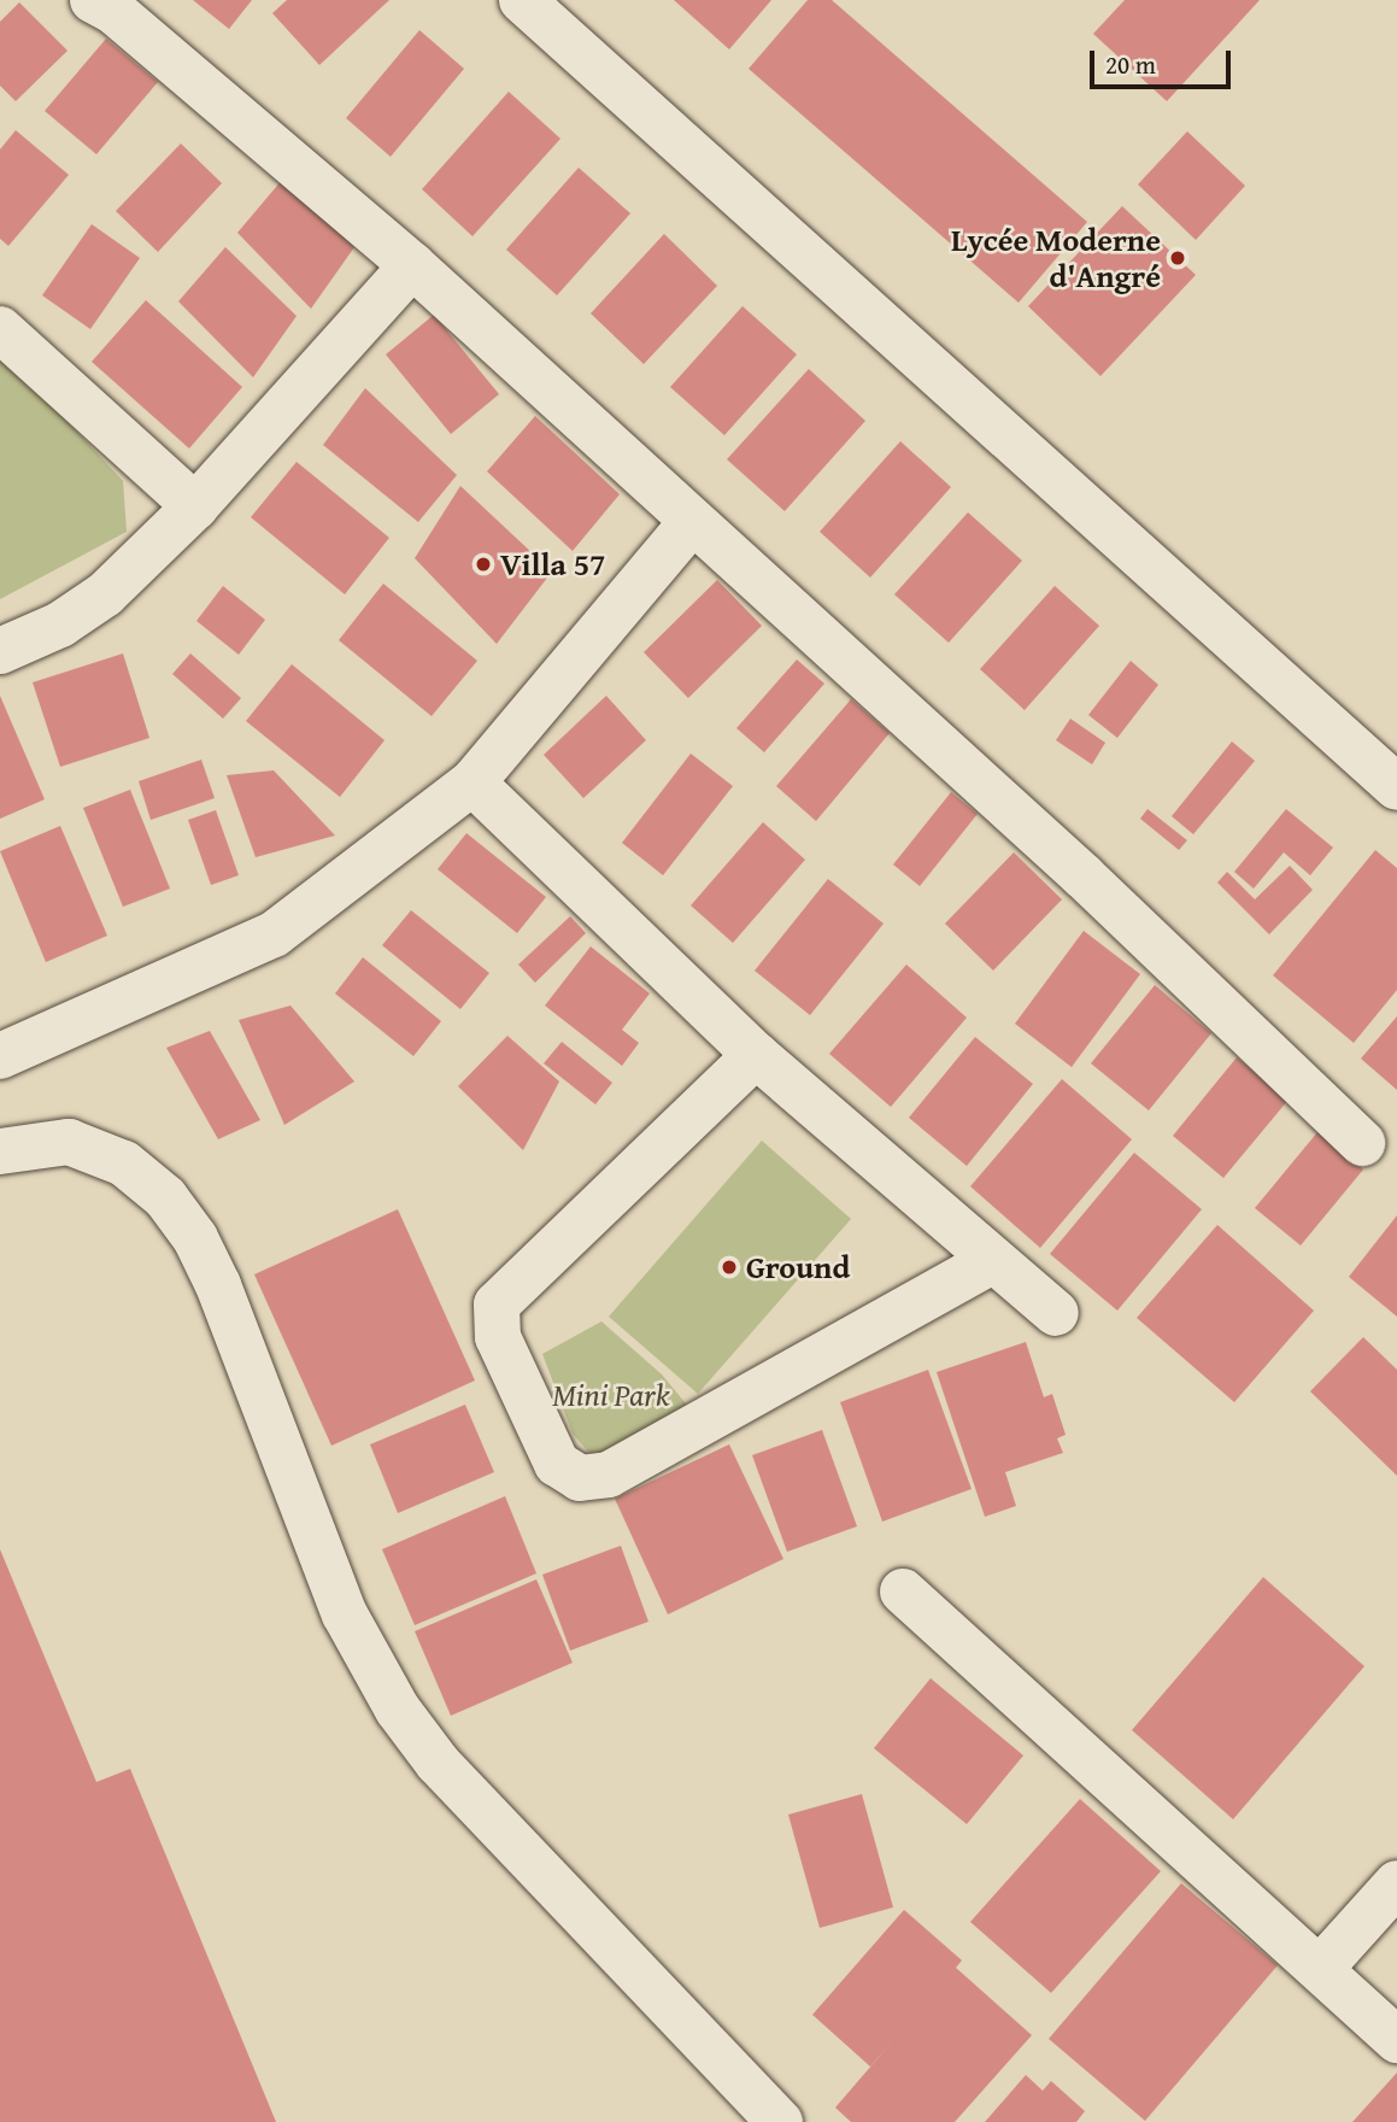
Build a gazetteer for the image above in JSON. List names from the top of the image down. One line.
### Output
{"parks":["Mini Park"],"places":["Lycée Moderne d'Angré","Villa 57","Ground"],"scale_bar":"20 m"}
